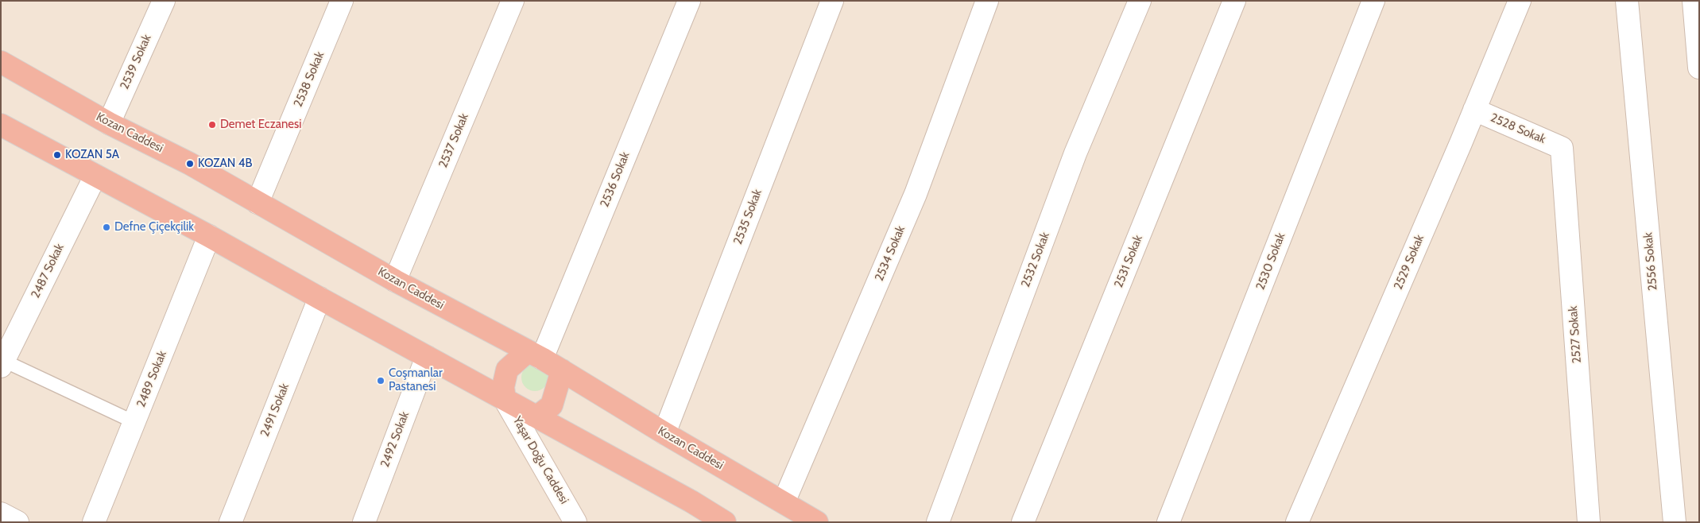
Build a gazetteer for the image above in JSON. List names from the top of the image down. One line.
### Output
{"streets":{"highway":["Kozan Caddesi"],"street":["2539 Sokak","2538 Sokak","2528 Sokak","2537 Sokak","2536 Sokak","2535 Sokak","2534 Sokak","2532 Sokak","2531 Sokak","2530 Sokak","2556 Sokak","2529 Sokak","2487 Sokak","2527 Sokak","2489 Sokak","2491 Sokak","2492 Sokak","Yaşar Doğu Caddesi"]},"crossings":[["2539 Sokak","Kozan Caddesi"],["2538 Sokak","Kozan Caddesi"],["2528 Sokak","2529 Sokak"],["2528 Sokak","2527 Sokak"],["Kozan Caddesi","2537 Sokak"],["Kozan Caddesi","2536 Sokak"],["Kozan Caddesi","2535 Sokak"],["Kozan Caddesi","2534 Sokak"],["Kozan Caddesi","Yaşar Doğu Caddesi"],["2536 Sokak","Yaşar Doğu Caddesi"]],"places":["Demet Eczanesi","KOZAN 5A","KOZAN 4B","Defne Çiçekçilik","Coşmanlar Pastanesi"]}
